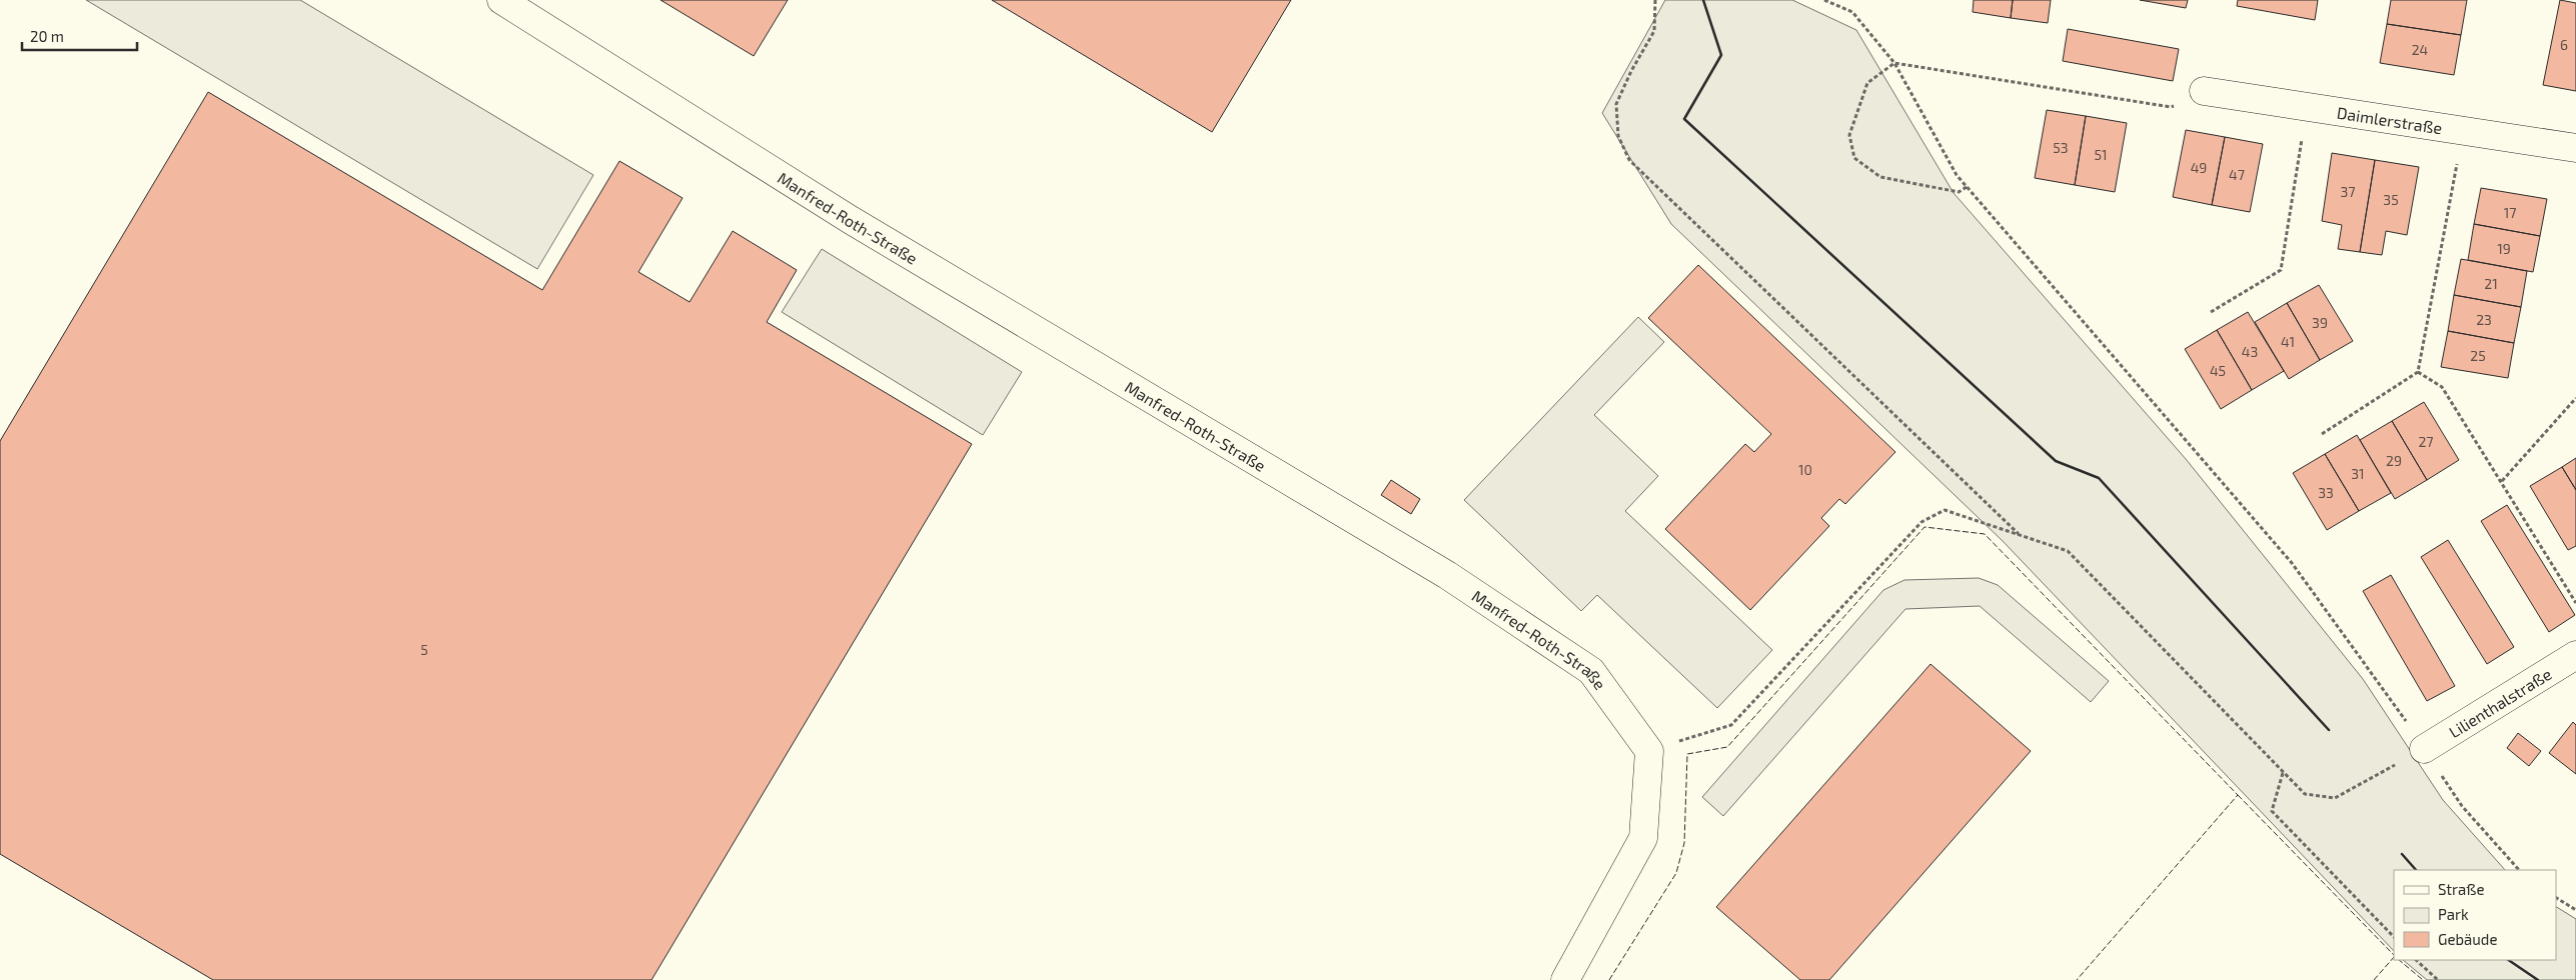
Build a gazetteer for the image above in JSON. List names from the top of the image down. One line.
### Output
{"streets":{"street":["Daimlerstraße","Manfred-Roth-Straße","Lilienthalstraße"]},"house_numbers":["6","24","53","51","49","47","37","35","17","19","21","23","39","41","43","25","45","27","29","10","31","33","5"],"legend":["Straße","Park","Gebäude"],"scale_bar":"20 m"}
